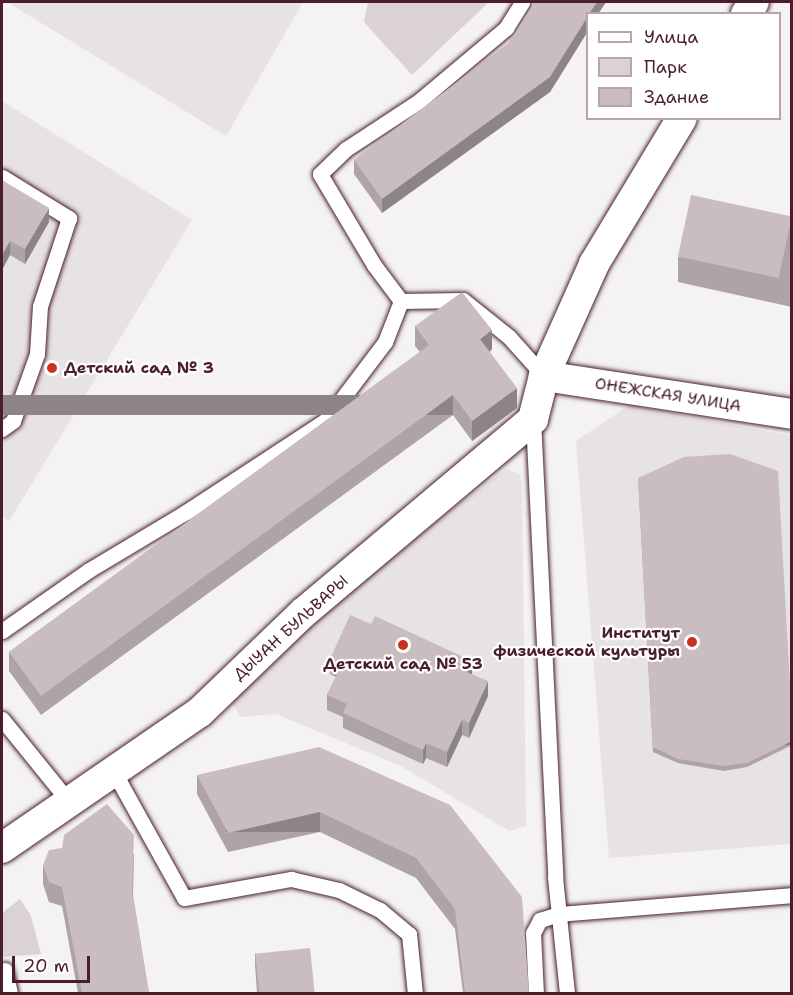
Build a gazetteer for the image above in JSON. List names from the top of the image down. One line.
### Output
{"streets":{"street":["ОНЕЖСКАЯ УЛИЦА","ДЫУАН БУЛЬВАРЫ"]},"places":["Детский сад № 3","Институт физической культуры","Детский сад № 53"],"legend":["Улица","Парк","Здание"],"scale_bar":"20 m"}
